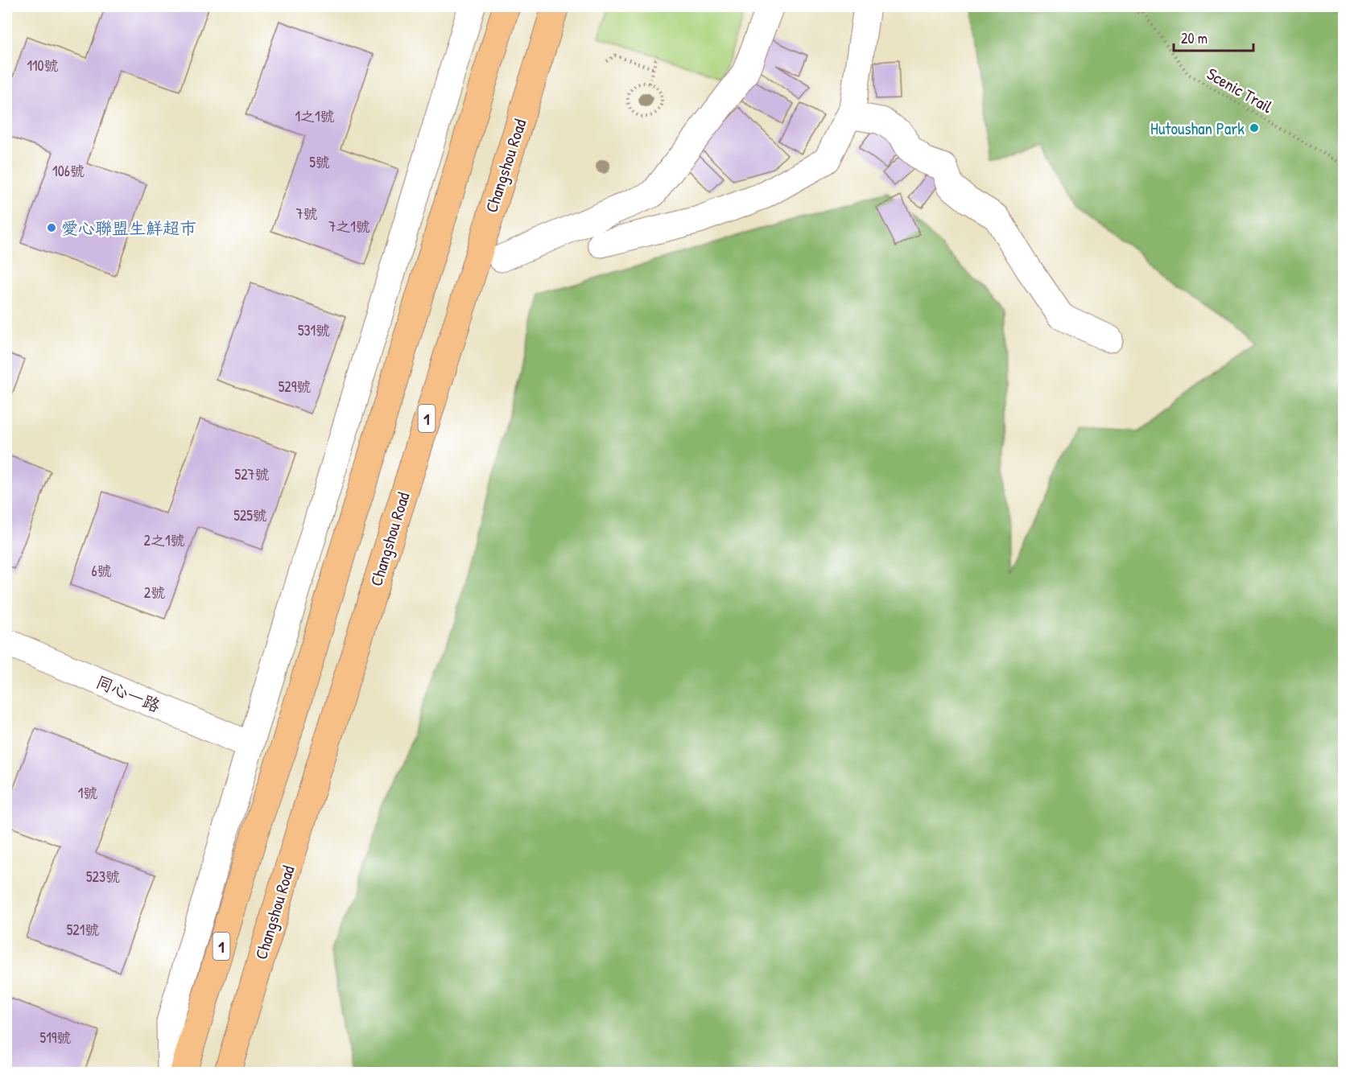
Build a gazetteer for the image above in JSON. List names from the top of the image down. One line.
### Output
{"streets":{"main road":["Changshou Road","1"],"street":["同心一路"],"path":["Scenic Trail"]},"places":["Hutoushan Park","愛心聯盟生鮮超市"],"house_numbers":["110號","1之1號","5號","106號","7號","7之1號","531號","529號","527號","525號","2之1號","6號","2號","1號","523號","521號","519號"],"scale_bar":"20 m"}
